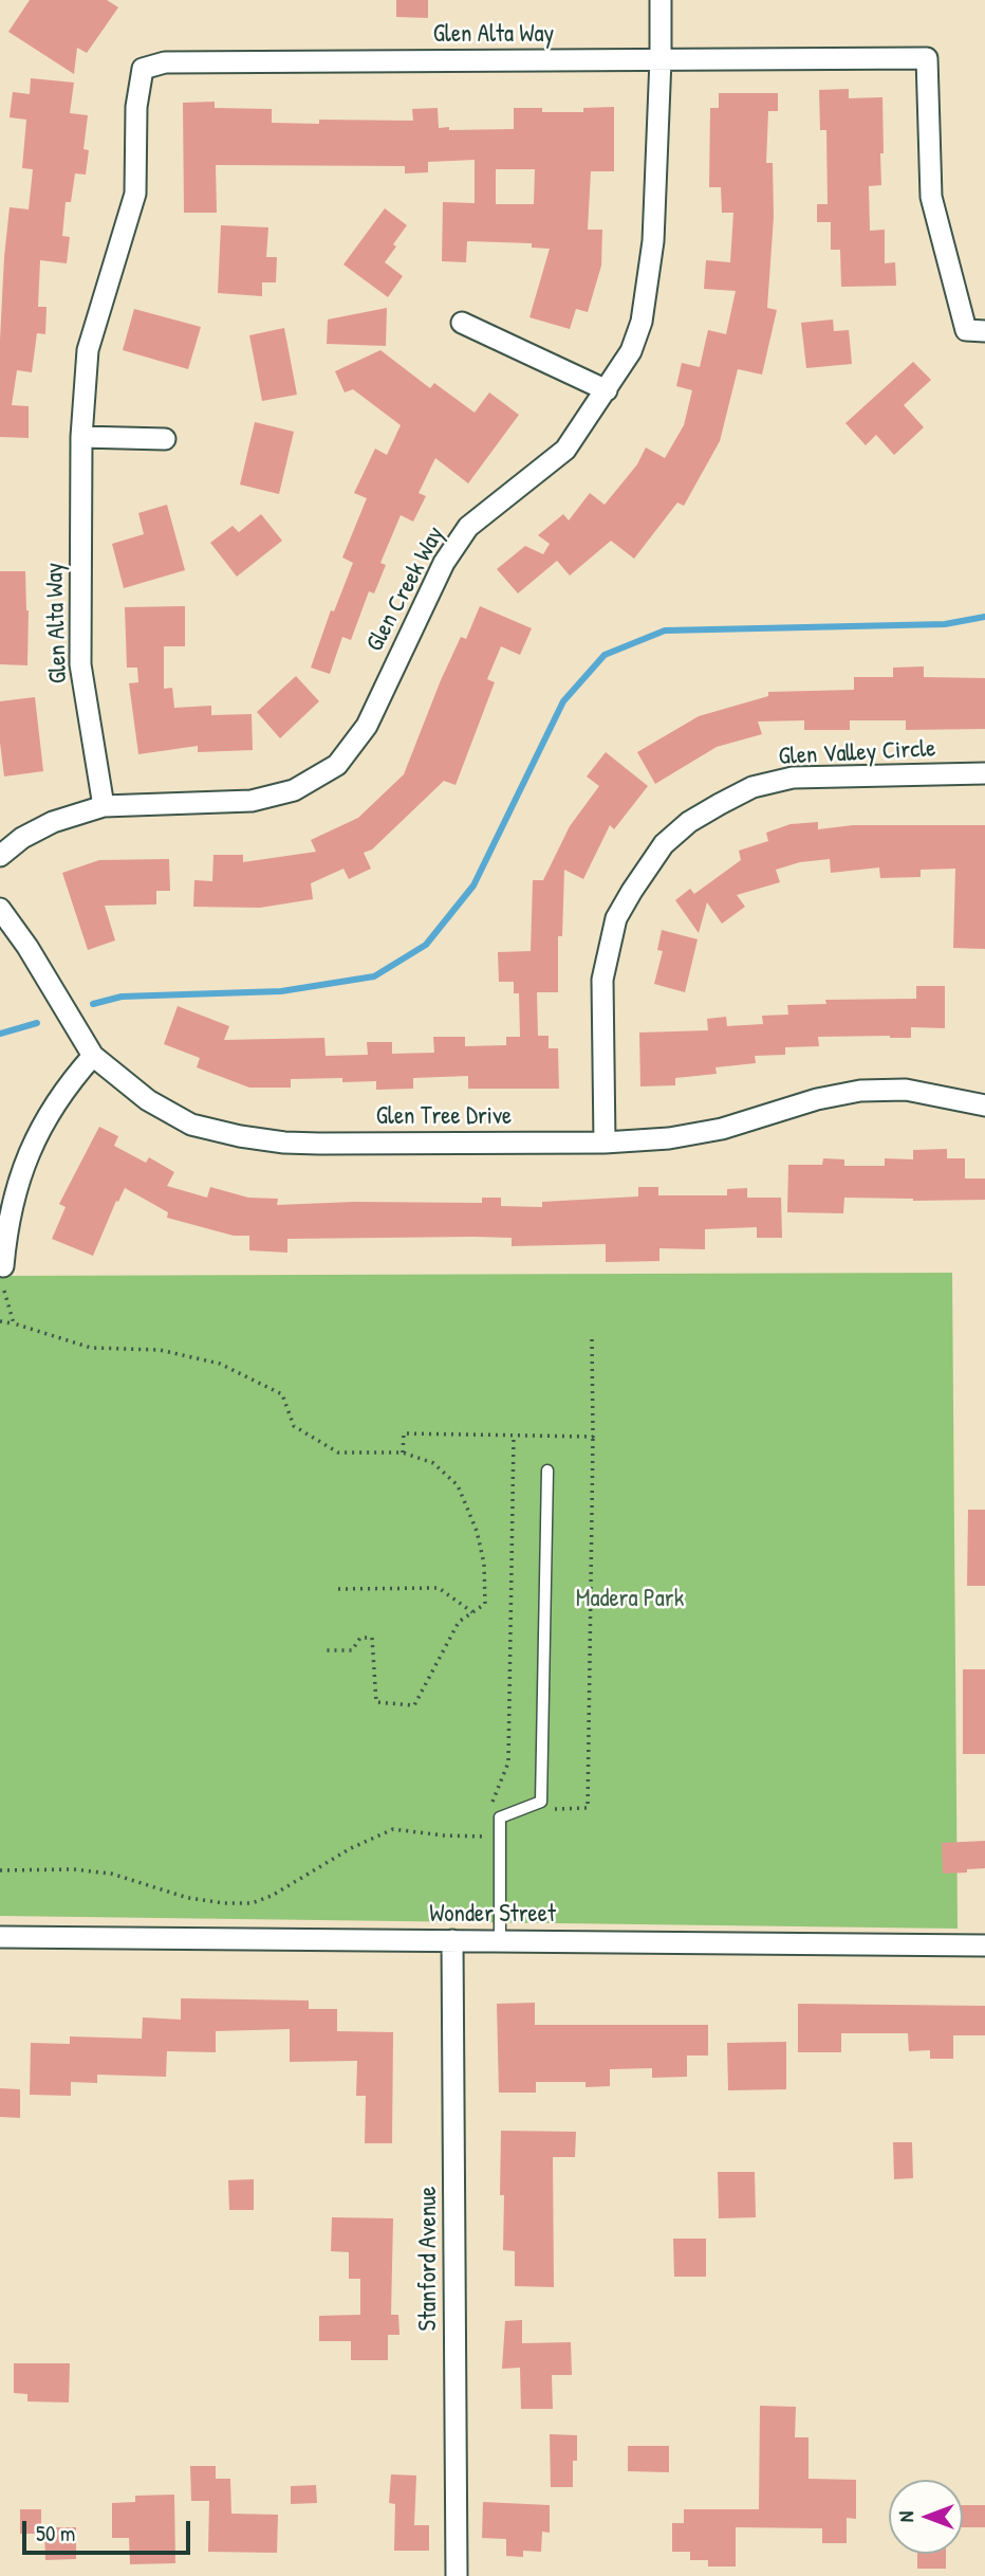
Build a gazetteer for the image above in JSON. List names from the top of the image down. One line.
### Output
{"streets":{"street":["Glen Alta Way","Glen Creek Way","Glen Valley Circle","Glen Tree Drive","Wonder Street","Stanford Avenue"]},"crossings":[["Glen Alta Way","Glen Creek Way"],["Glen Valley Circle","Glen Tree Drive"],["Wonder Street","Stanford Avenue"]],"parks":["Madera Park"],"scale_bar":"50 m","north":"left"}
